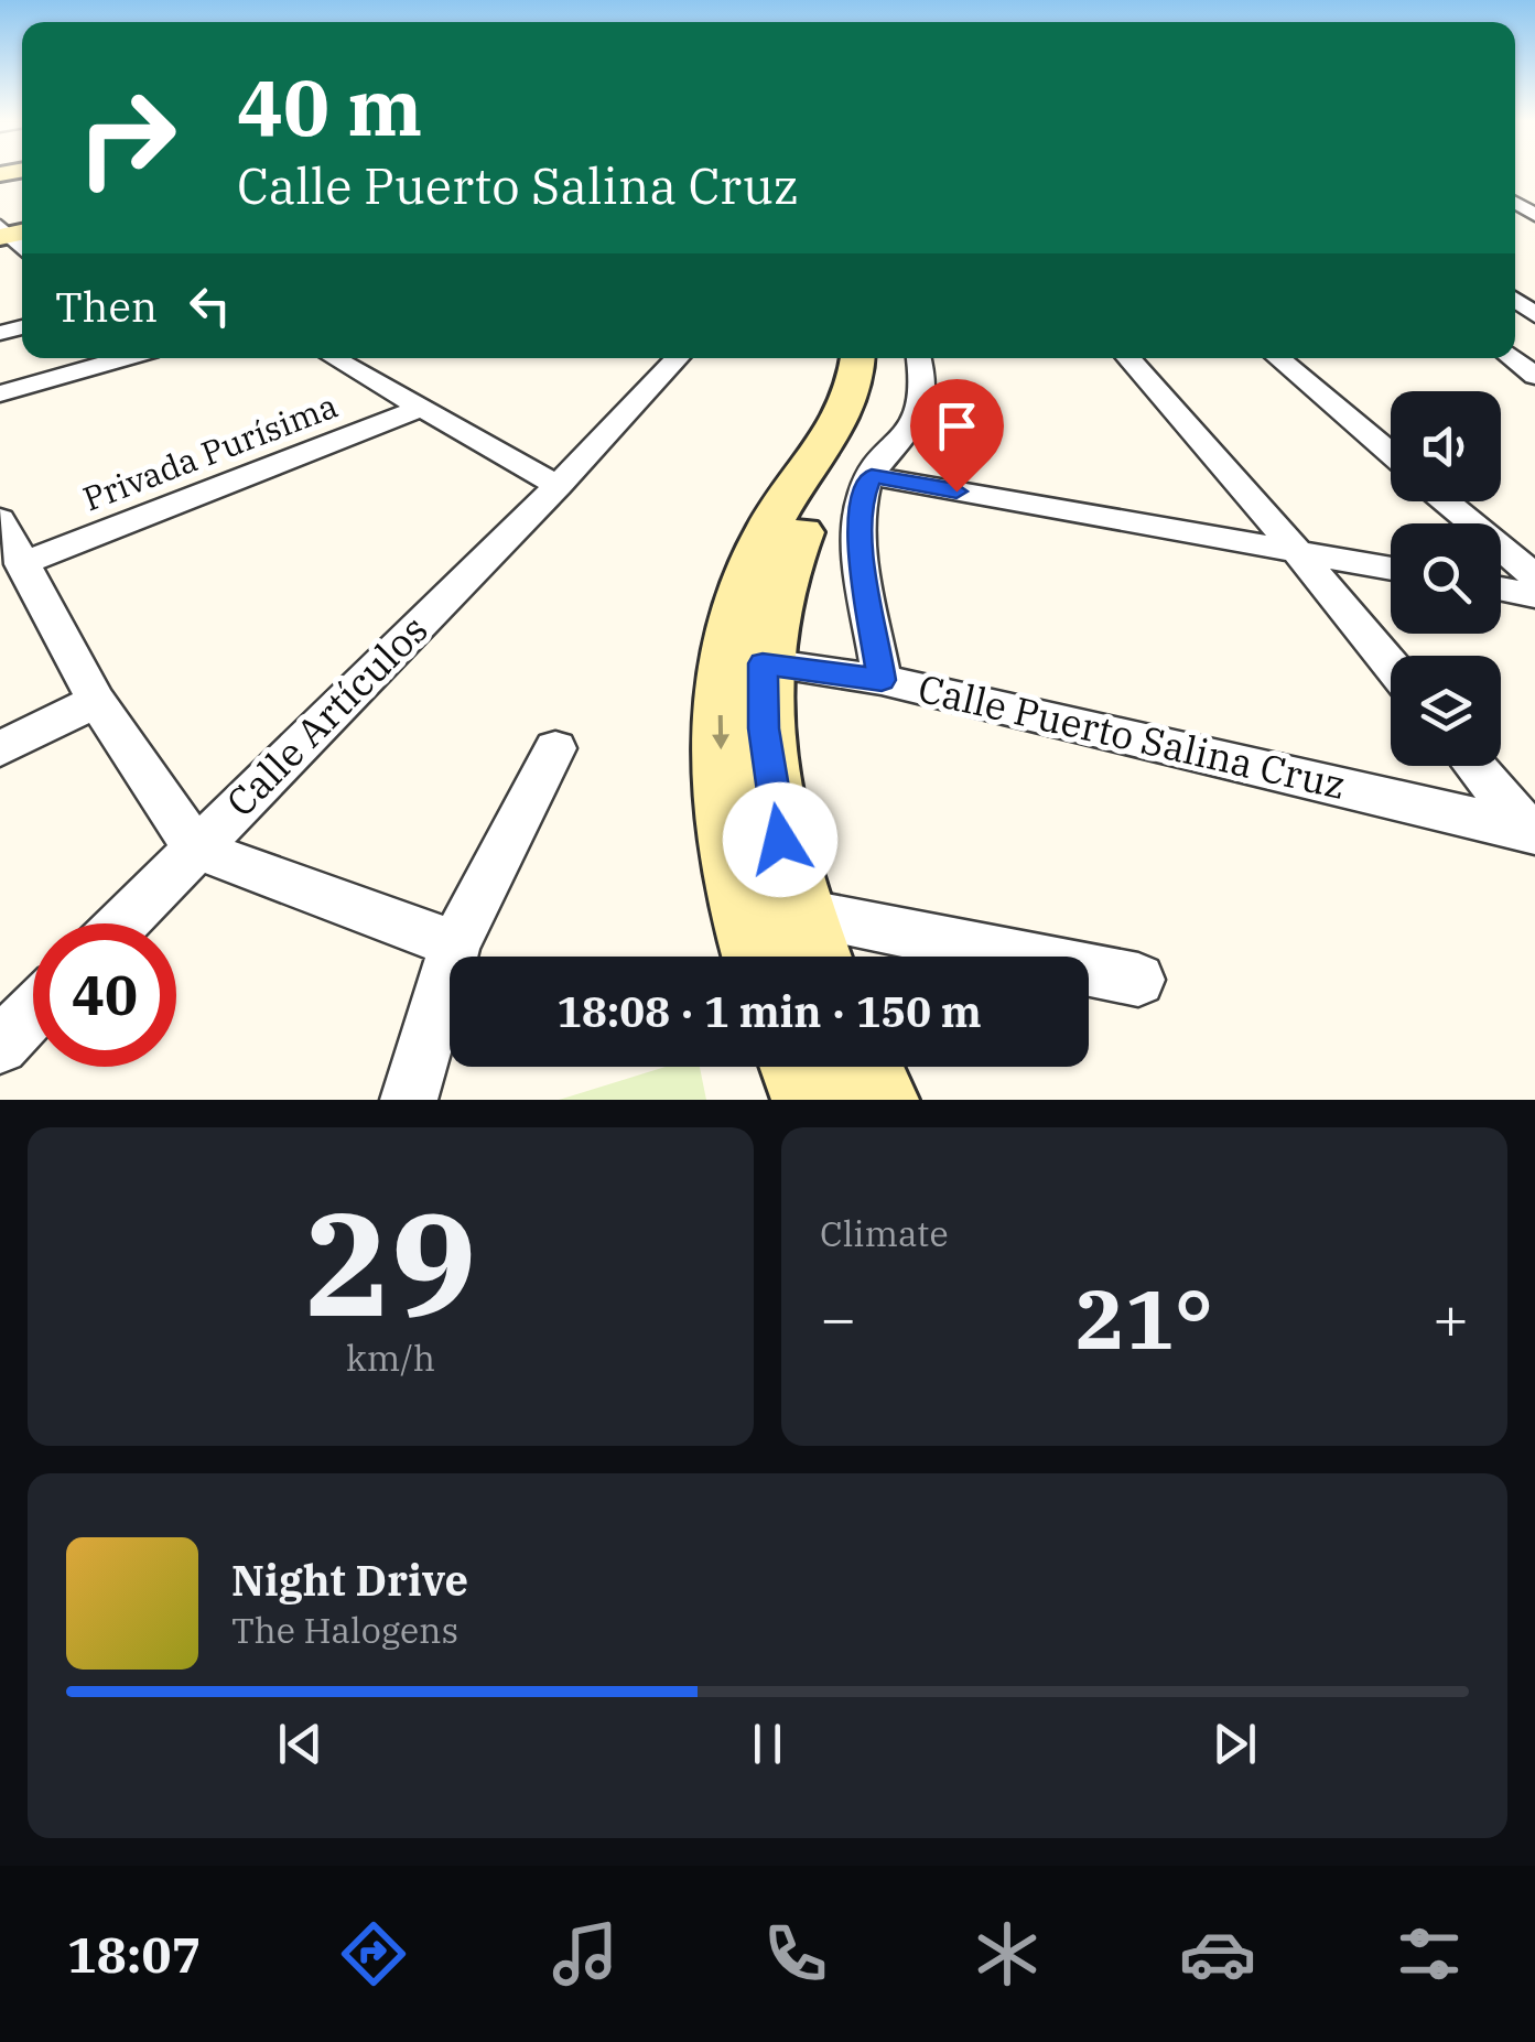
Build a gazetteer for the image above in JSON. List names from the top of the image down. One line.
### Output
{"streets":{"street":["Privada Purísima","Calle Artículos","Calle Puerto Salina Cruz"]},"page":{"turn":["40 m","Calle Puerto Salina Cruz"],"then":"Then","limit":"40","trip":"18:08 · 1 min · 150 m","tile":[["29","km/h"],"Climate"],"heat":["−","21°","+"],"song":["Night Drive","The Halogens"],"tabs":"18:07"}}
